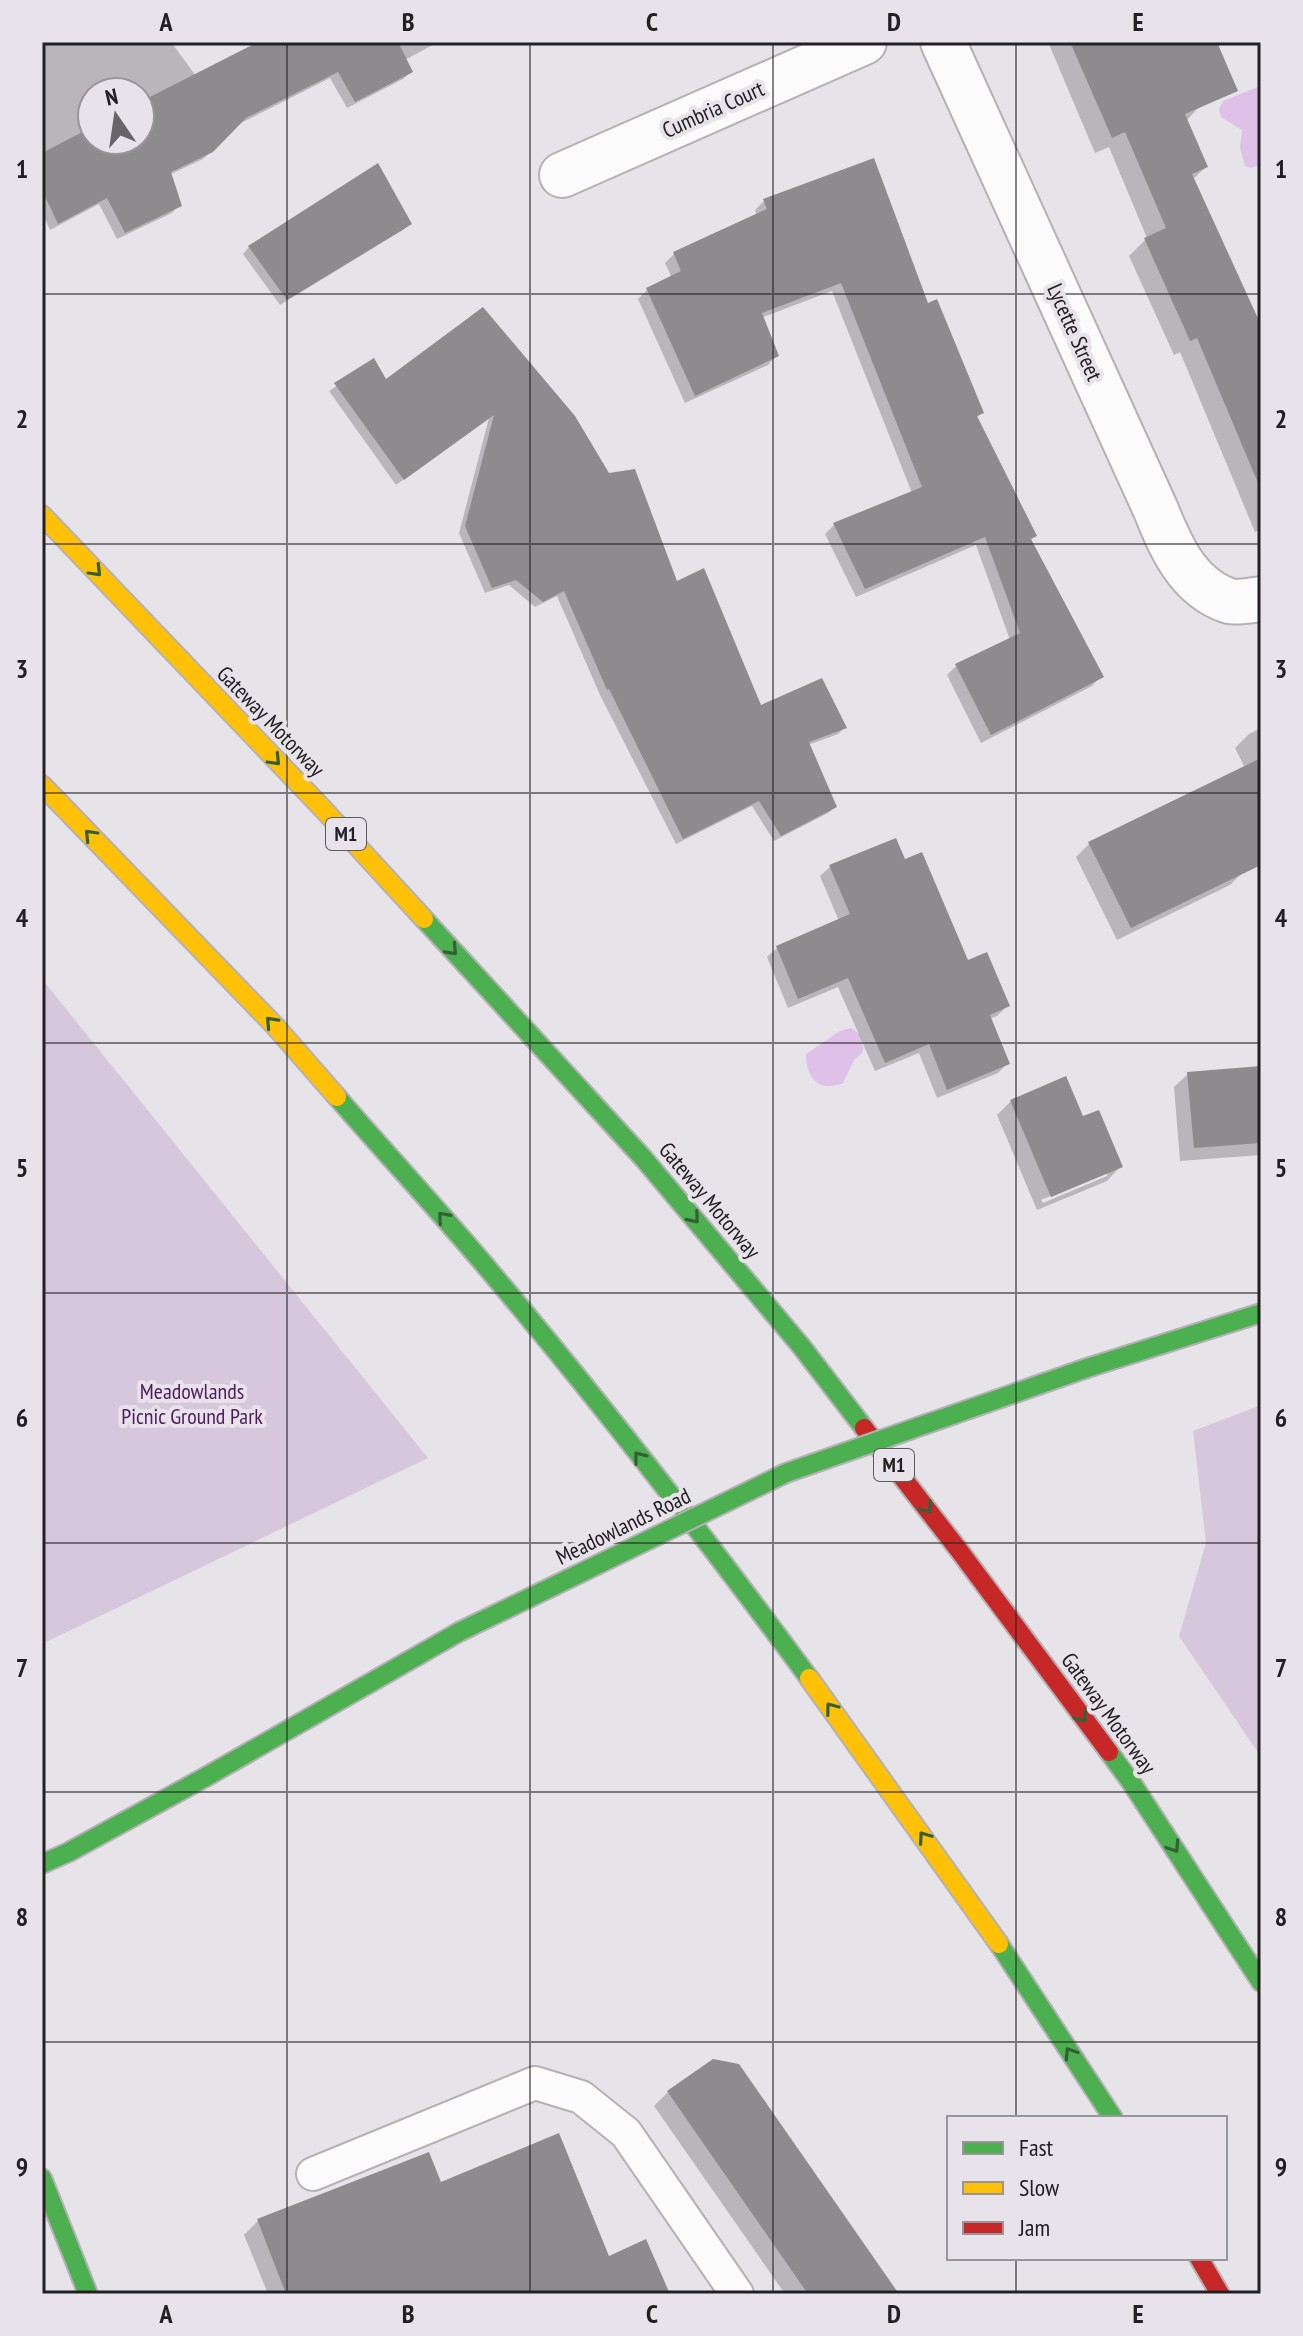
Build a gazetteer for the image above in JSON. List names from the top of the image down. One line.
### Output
{"streets":{"main road":["Gateway Motorway","M1","Meadowlands Road"],"street":["Cumbria Court","Lycette Street"]},"one_way":["Gateway Motorway"],"parks":["Meadowlands Picnic Ground Park"],"legend":["Fast","Slow","Jam"],"north":"top","grid":{"columns":["A","B","C","D","E"],"rows":["1","2","3","4","5","6","7","8","9"]}}
